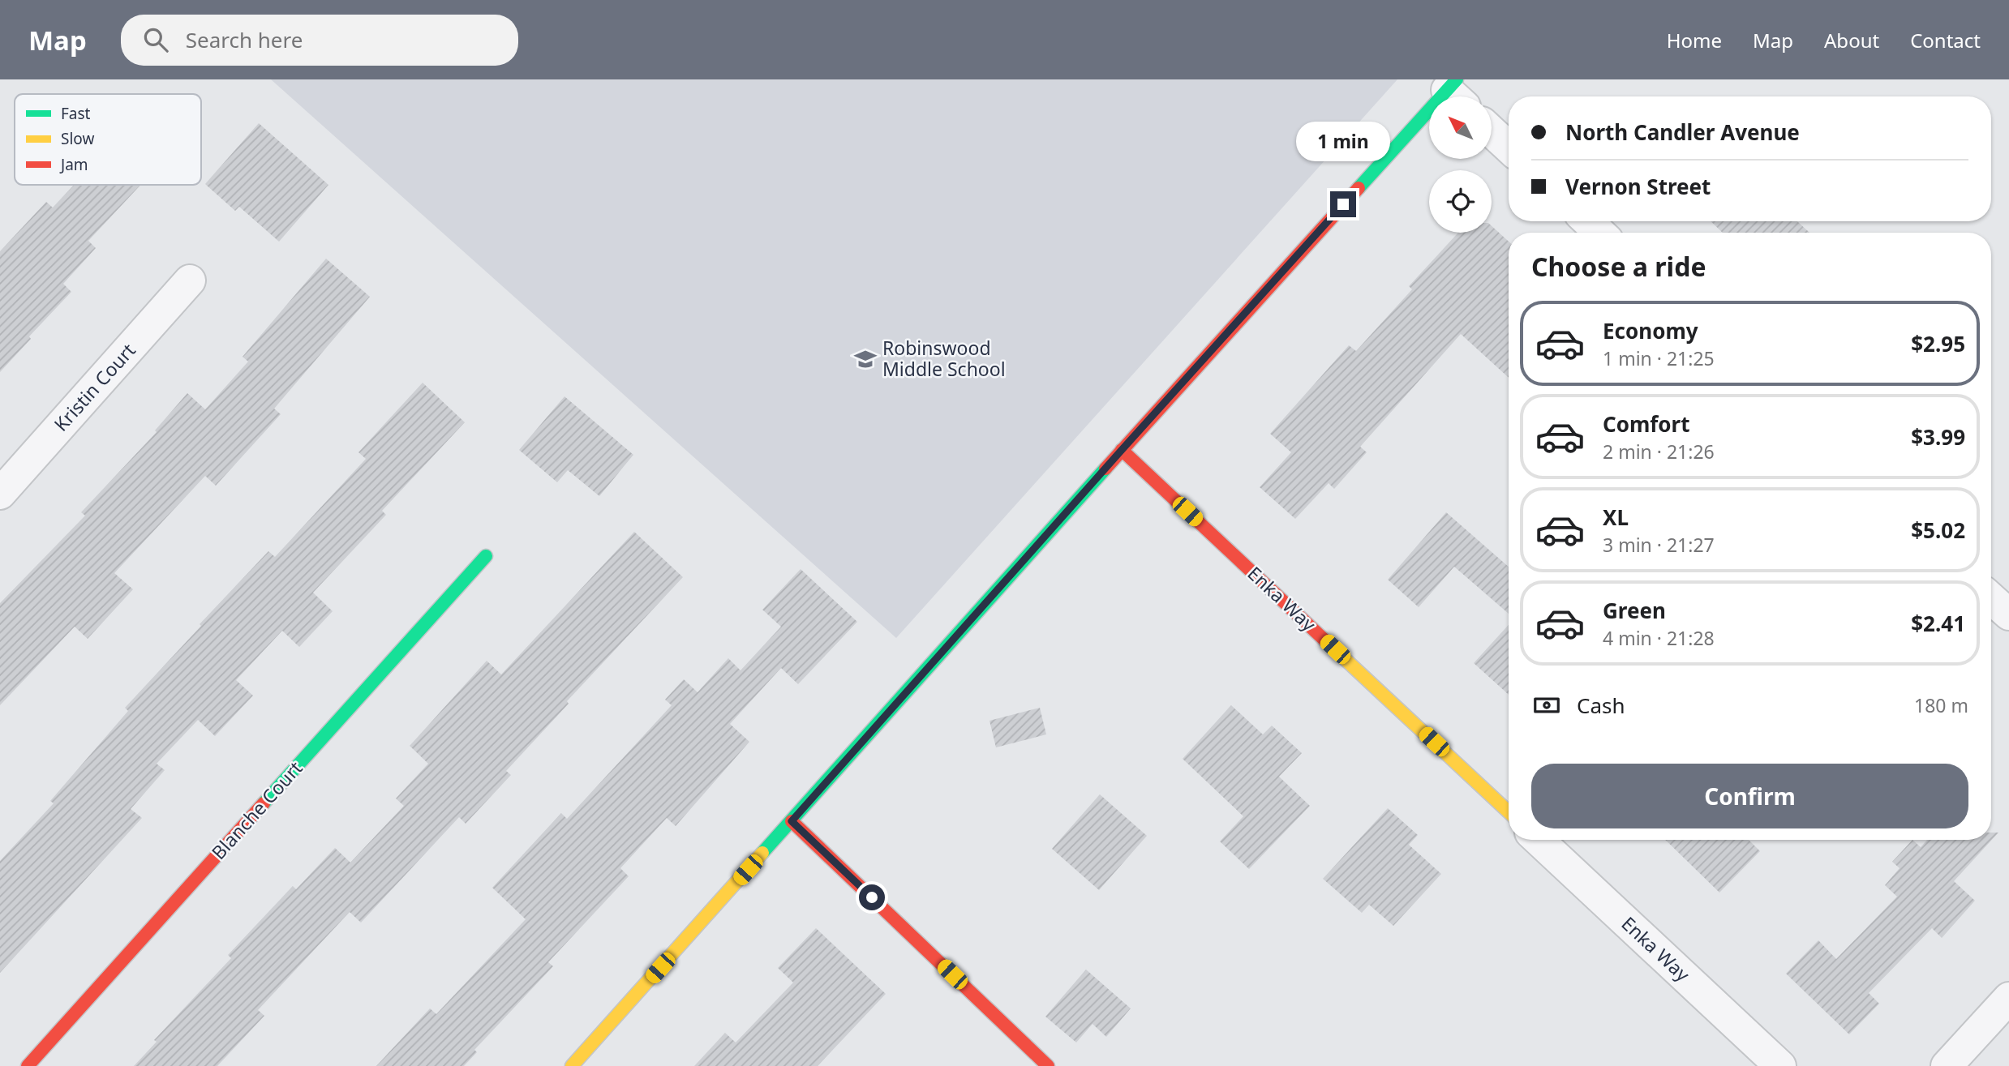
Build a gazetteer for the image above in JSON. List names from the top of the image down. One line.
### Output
{"streets":{"street":["Kristin Court","Enka Way","Blanche Court"]},"places":{"school or university":["Robinswood Middle School"]},"legend":["Fast","Slow","Jam"],"north":"top left","page":{"header":"Map","search":"Search here","nav":["Home","Map","About","Contact"],"banner":["North Candler Avenue","Vernon Street"],"bubble":"1 min","heading":"Choose a ride","list":[{"name":"Economy","note":"1 min · 21:25","value":"$2.95"},{"name":"Comfort","note":"2 min · 21:26","value":"$3.99"},{"name":"XL","note":"3 min · 21:27","value":"$5.02"},{"name":"Green","note":"4 min · 21:28","value":"$2.41"}],"pay":["Cash","180 m"],"buttons":"Confirm"}}
